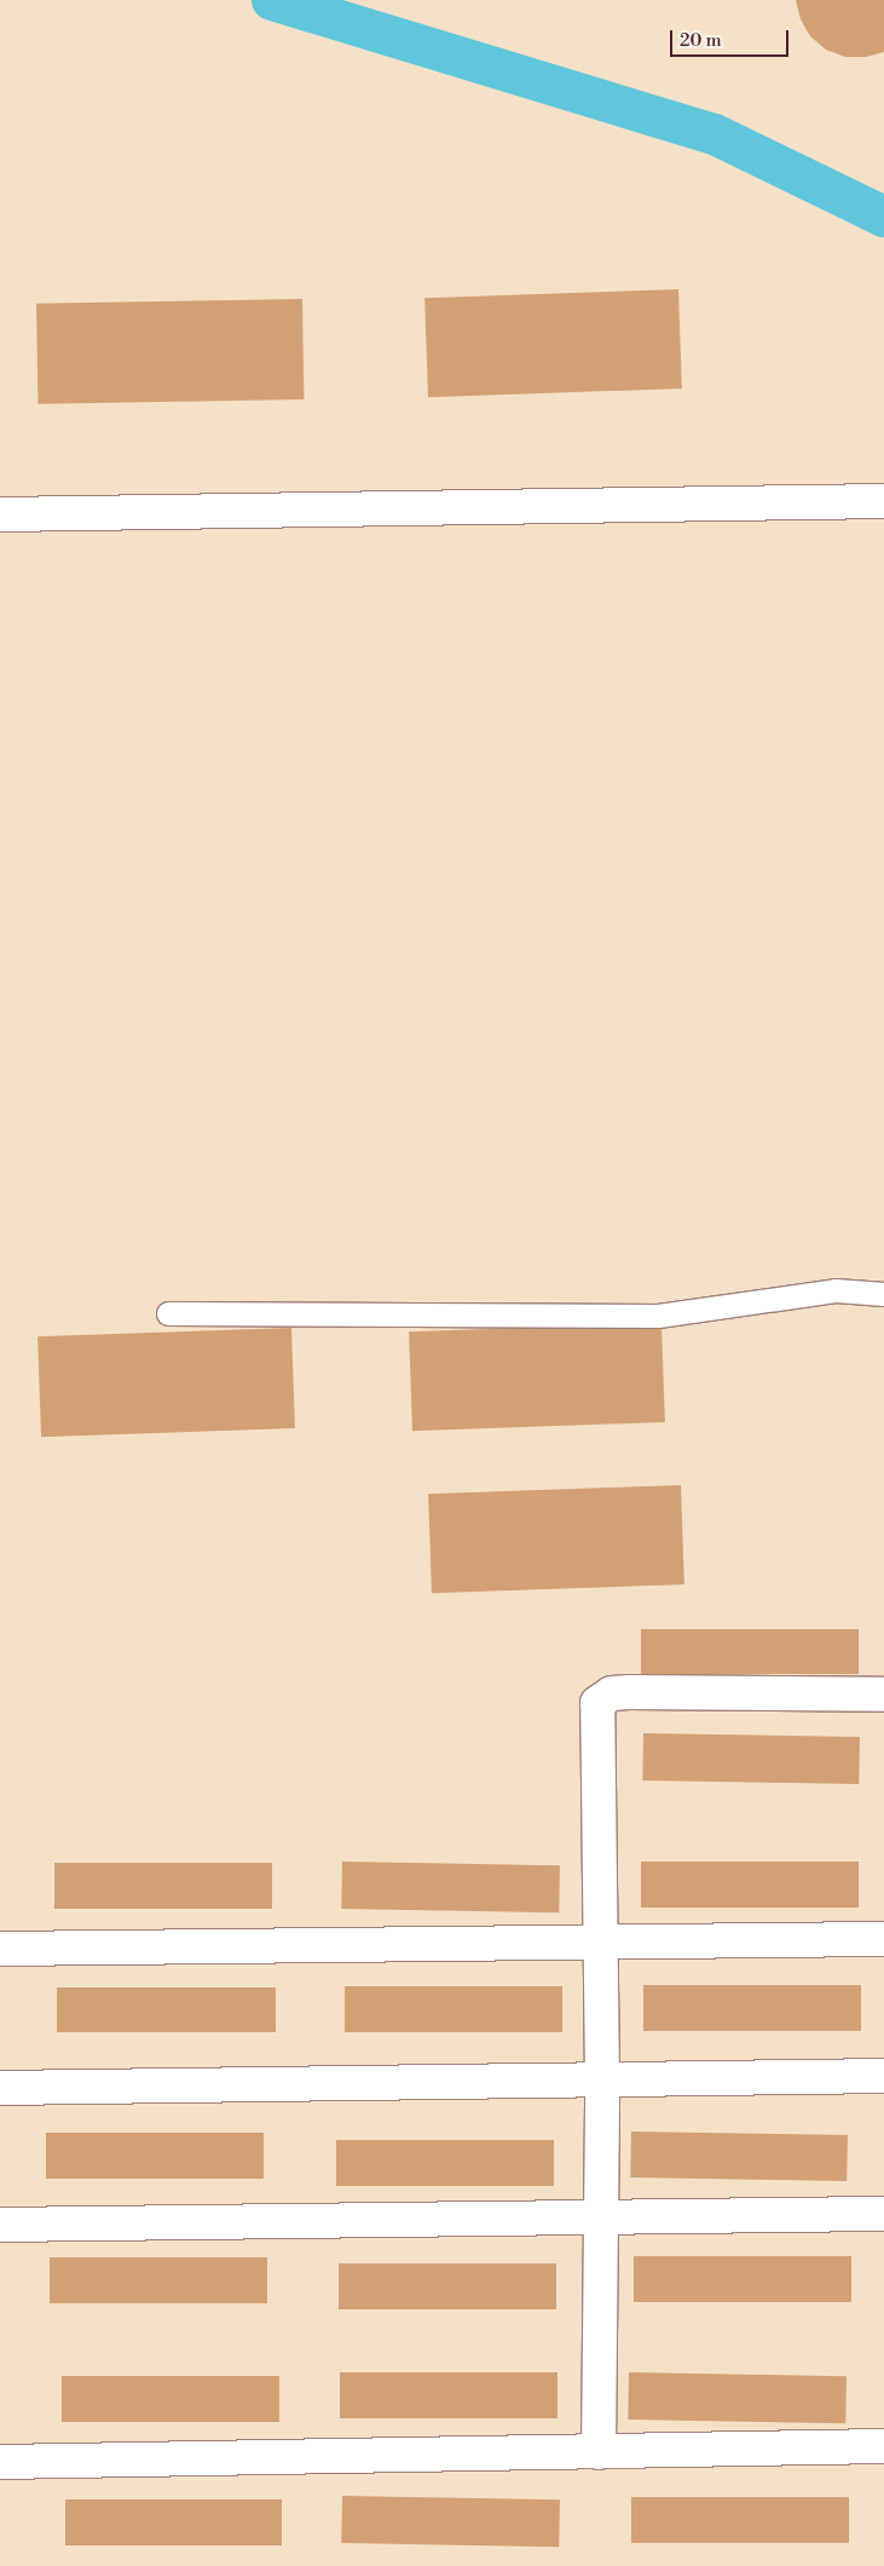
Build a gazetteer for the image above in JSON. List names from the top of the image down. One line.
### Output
{"scale_bar":"20 m"}
